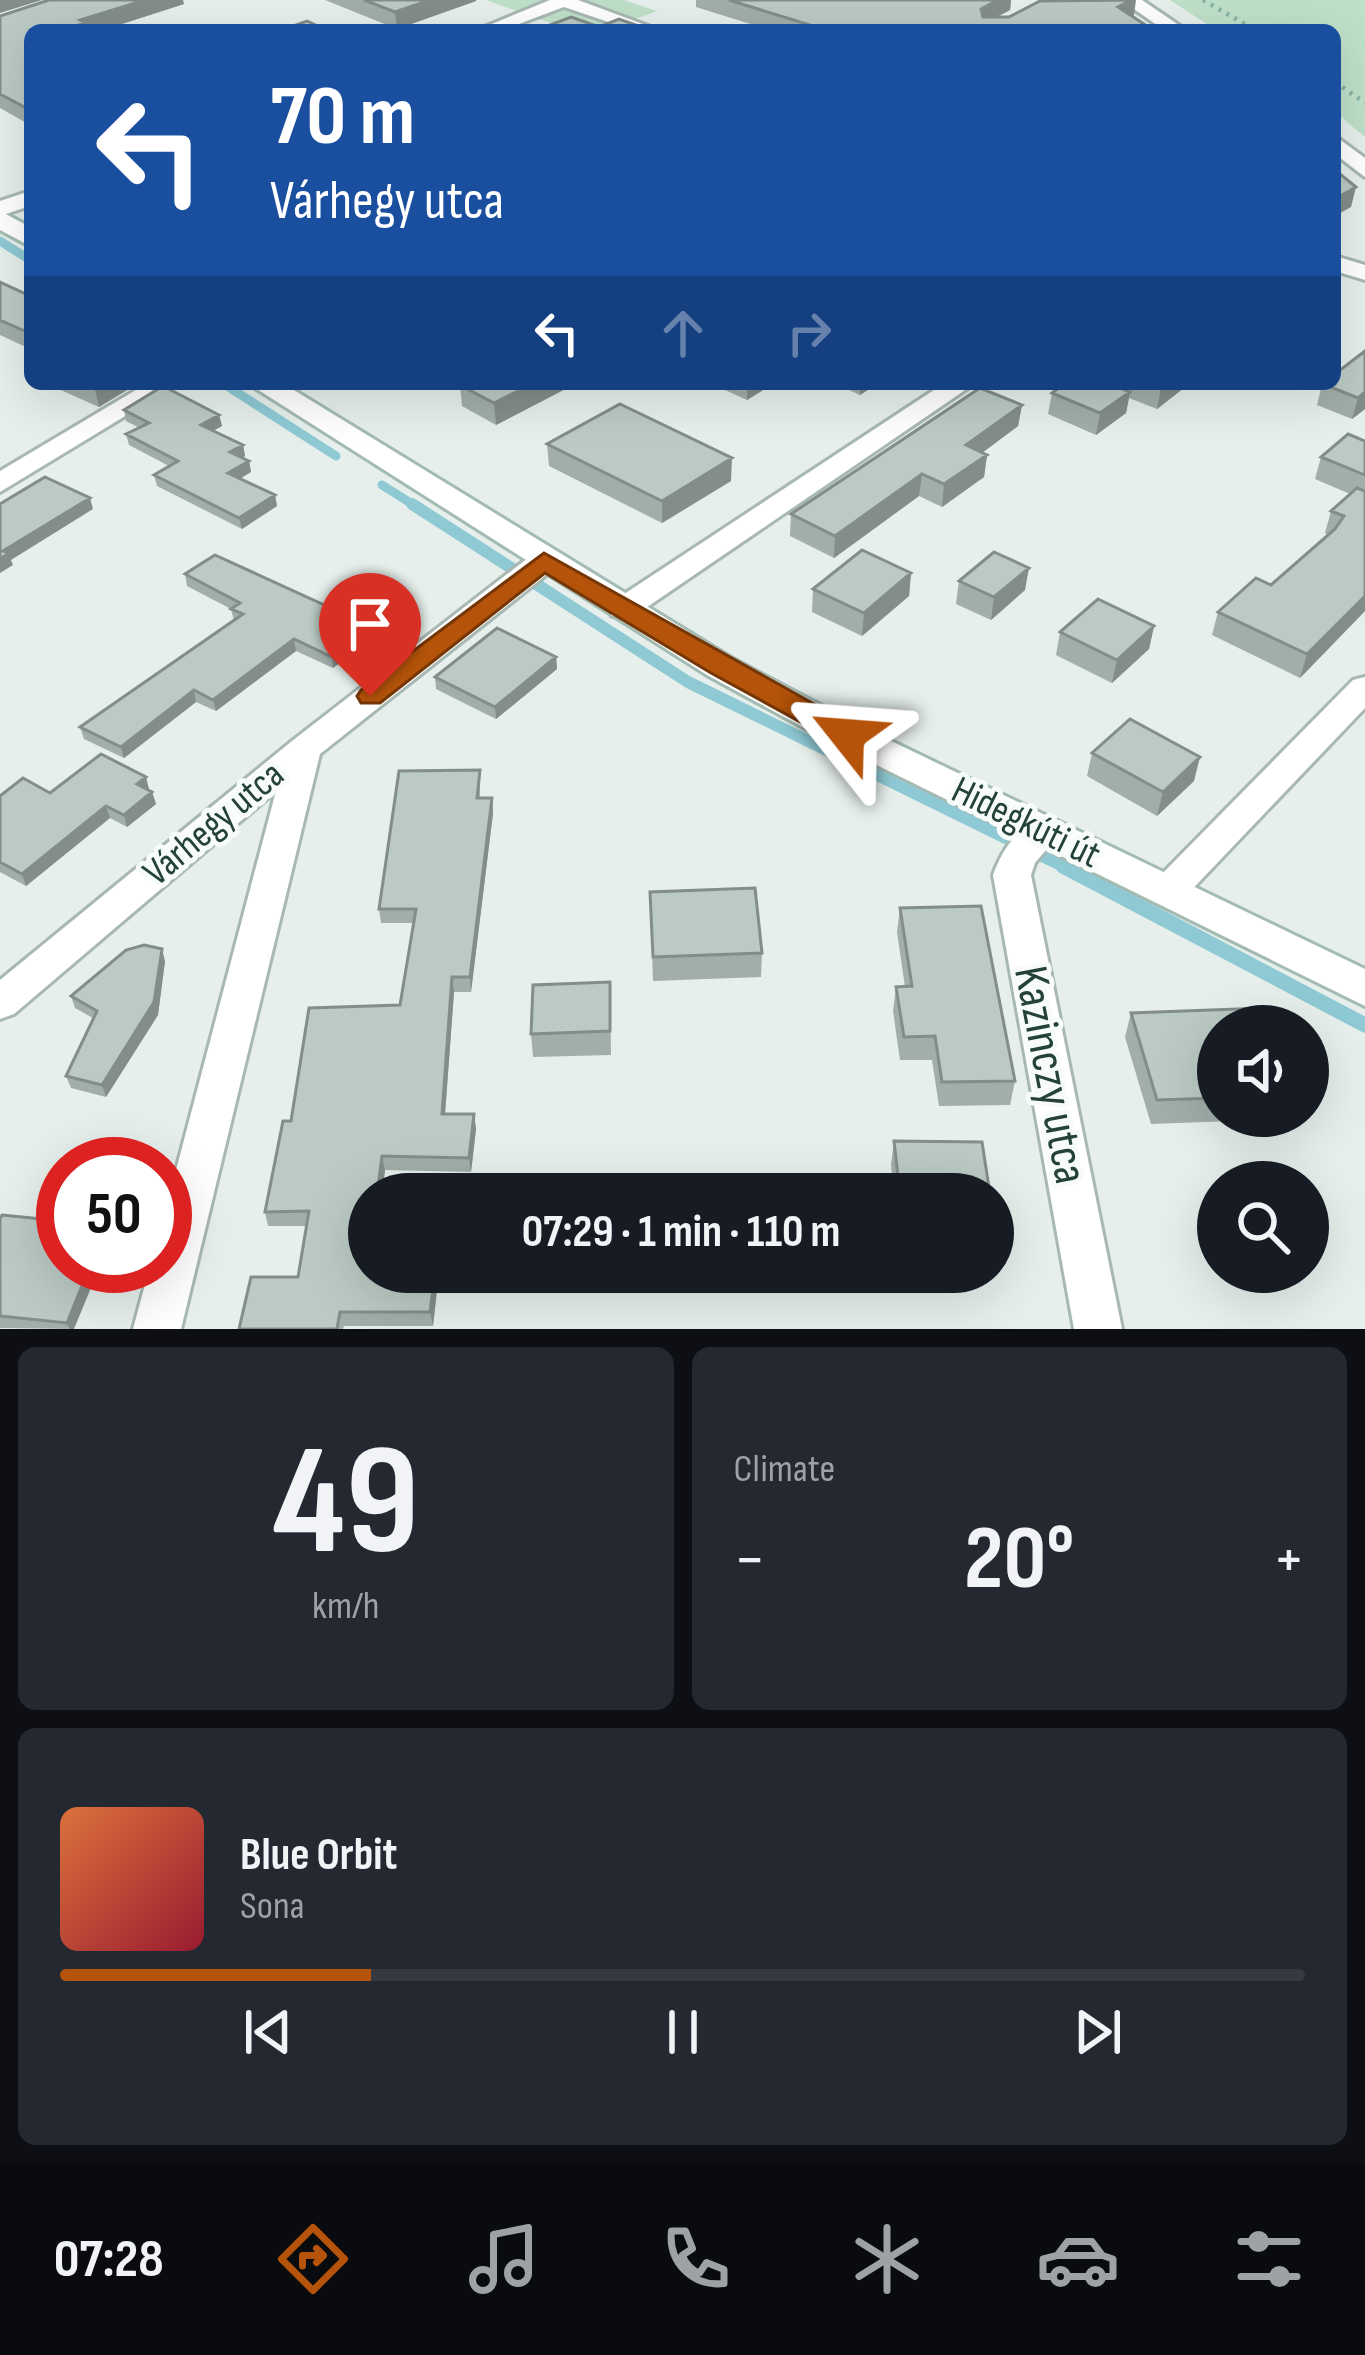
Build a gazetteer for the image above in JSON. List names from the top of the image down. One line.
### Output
{"streets":{"main road":["Hidegkúti út"],"street":["Várhegy utca","Kazinczy utca"]},"crossings":[["Hidegkúti út","Várhegy utca"],["Hidegkúti út","Kazinczy utca"]],"page":{"turn":["70 m","Várhegy utca"],"limit":"50","trip":"07:29 · 1 min · 110 m","tile":[["49","km/h"],"Climate"],"heat":["−","20°","+"],"song":["Blue Orbit","Sona"],"tabs":"07:28"}}
